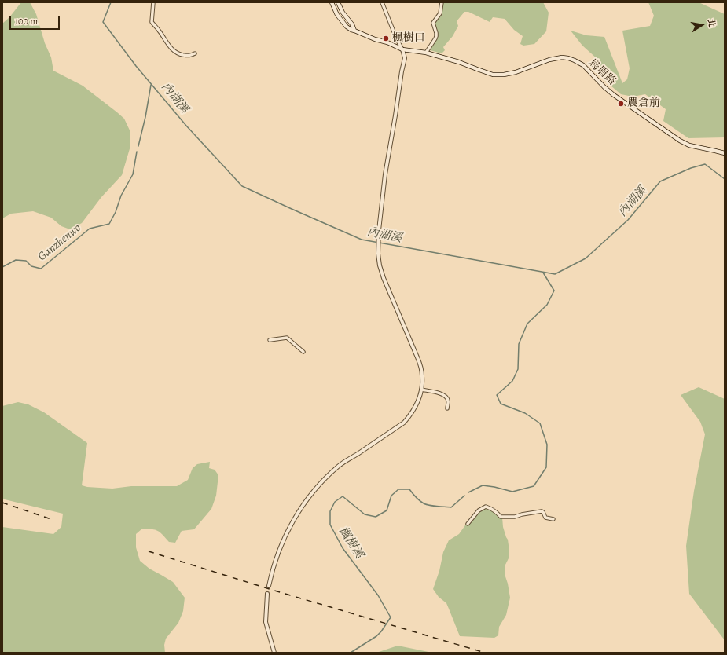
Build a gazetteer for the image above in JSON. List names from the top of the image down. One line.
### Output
{"streets":{"main road":["烏眉路"]},"water":["內湖溪","Ganzhenwo","楓樹溪"],"places":["楓樹口","農倉前"],"scale_bar":"100 m","north":"right"}
